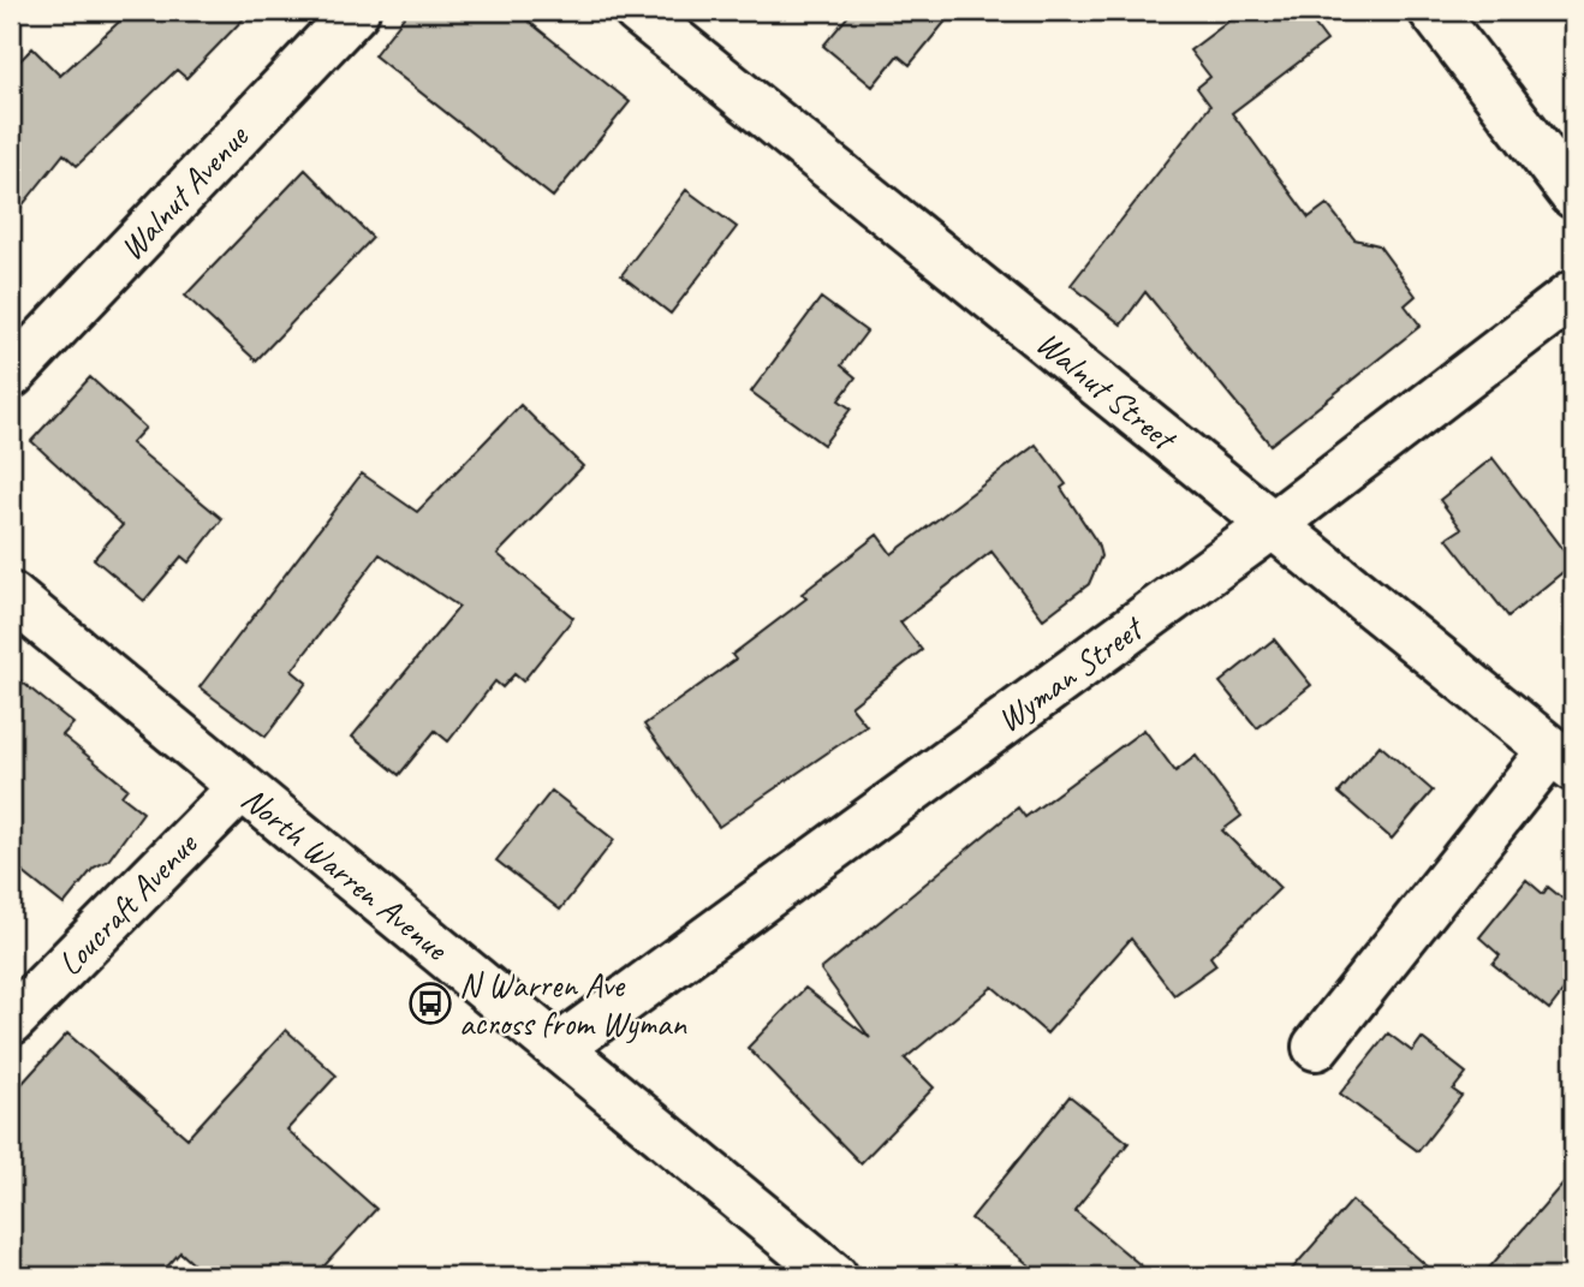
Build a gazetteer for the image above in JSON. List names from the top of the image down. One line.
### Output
{"streets":{"street":["Walnut Avenue","Walnut Street","Wyman Street","North Warren Avenue","Loucraft Avenue"]},"crossings":[["Walnut Street","Wyman Street"],["Wyman Street","North Warren Avenue"],["North Warren Avenue","Loucraft Avenue"]],"places":{"bus stop":["N Warren Ave across from Wyman"]}}
